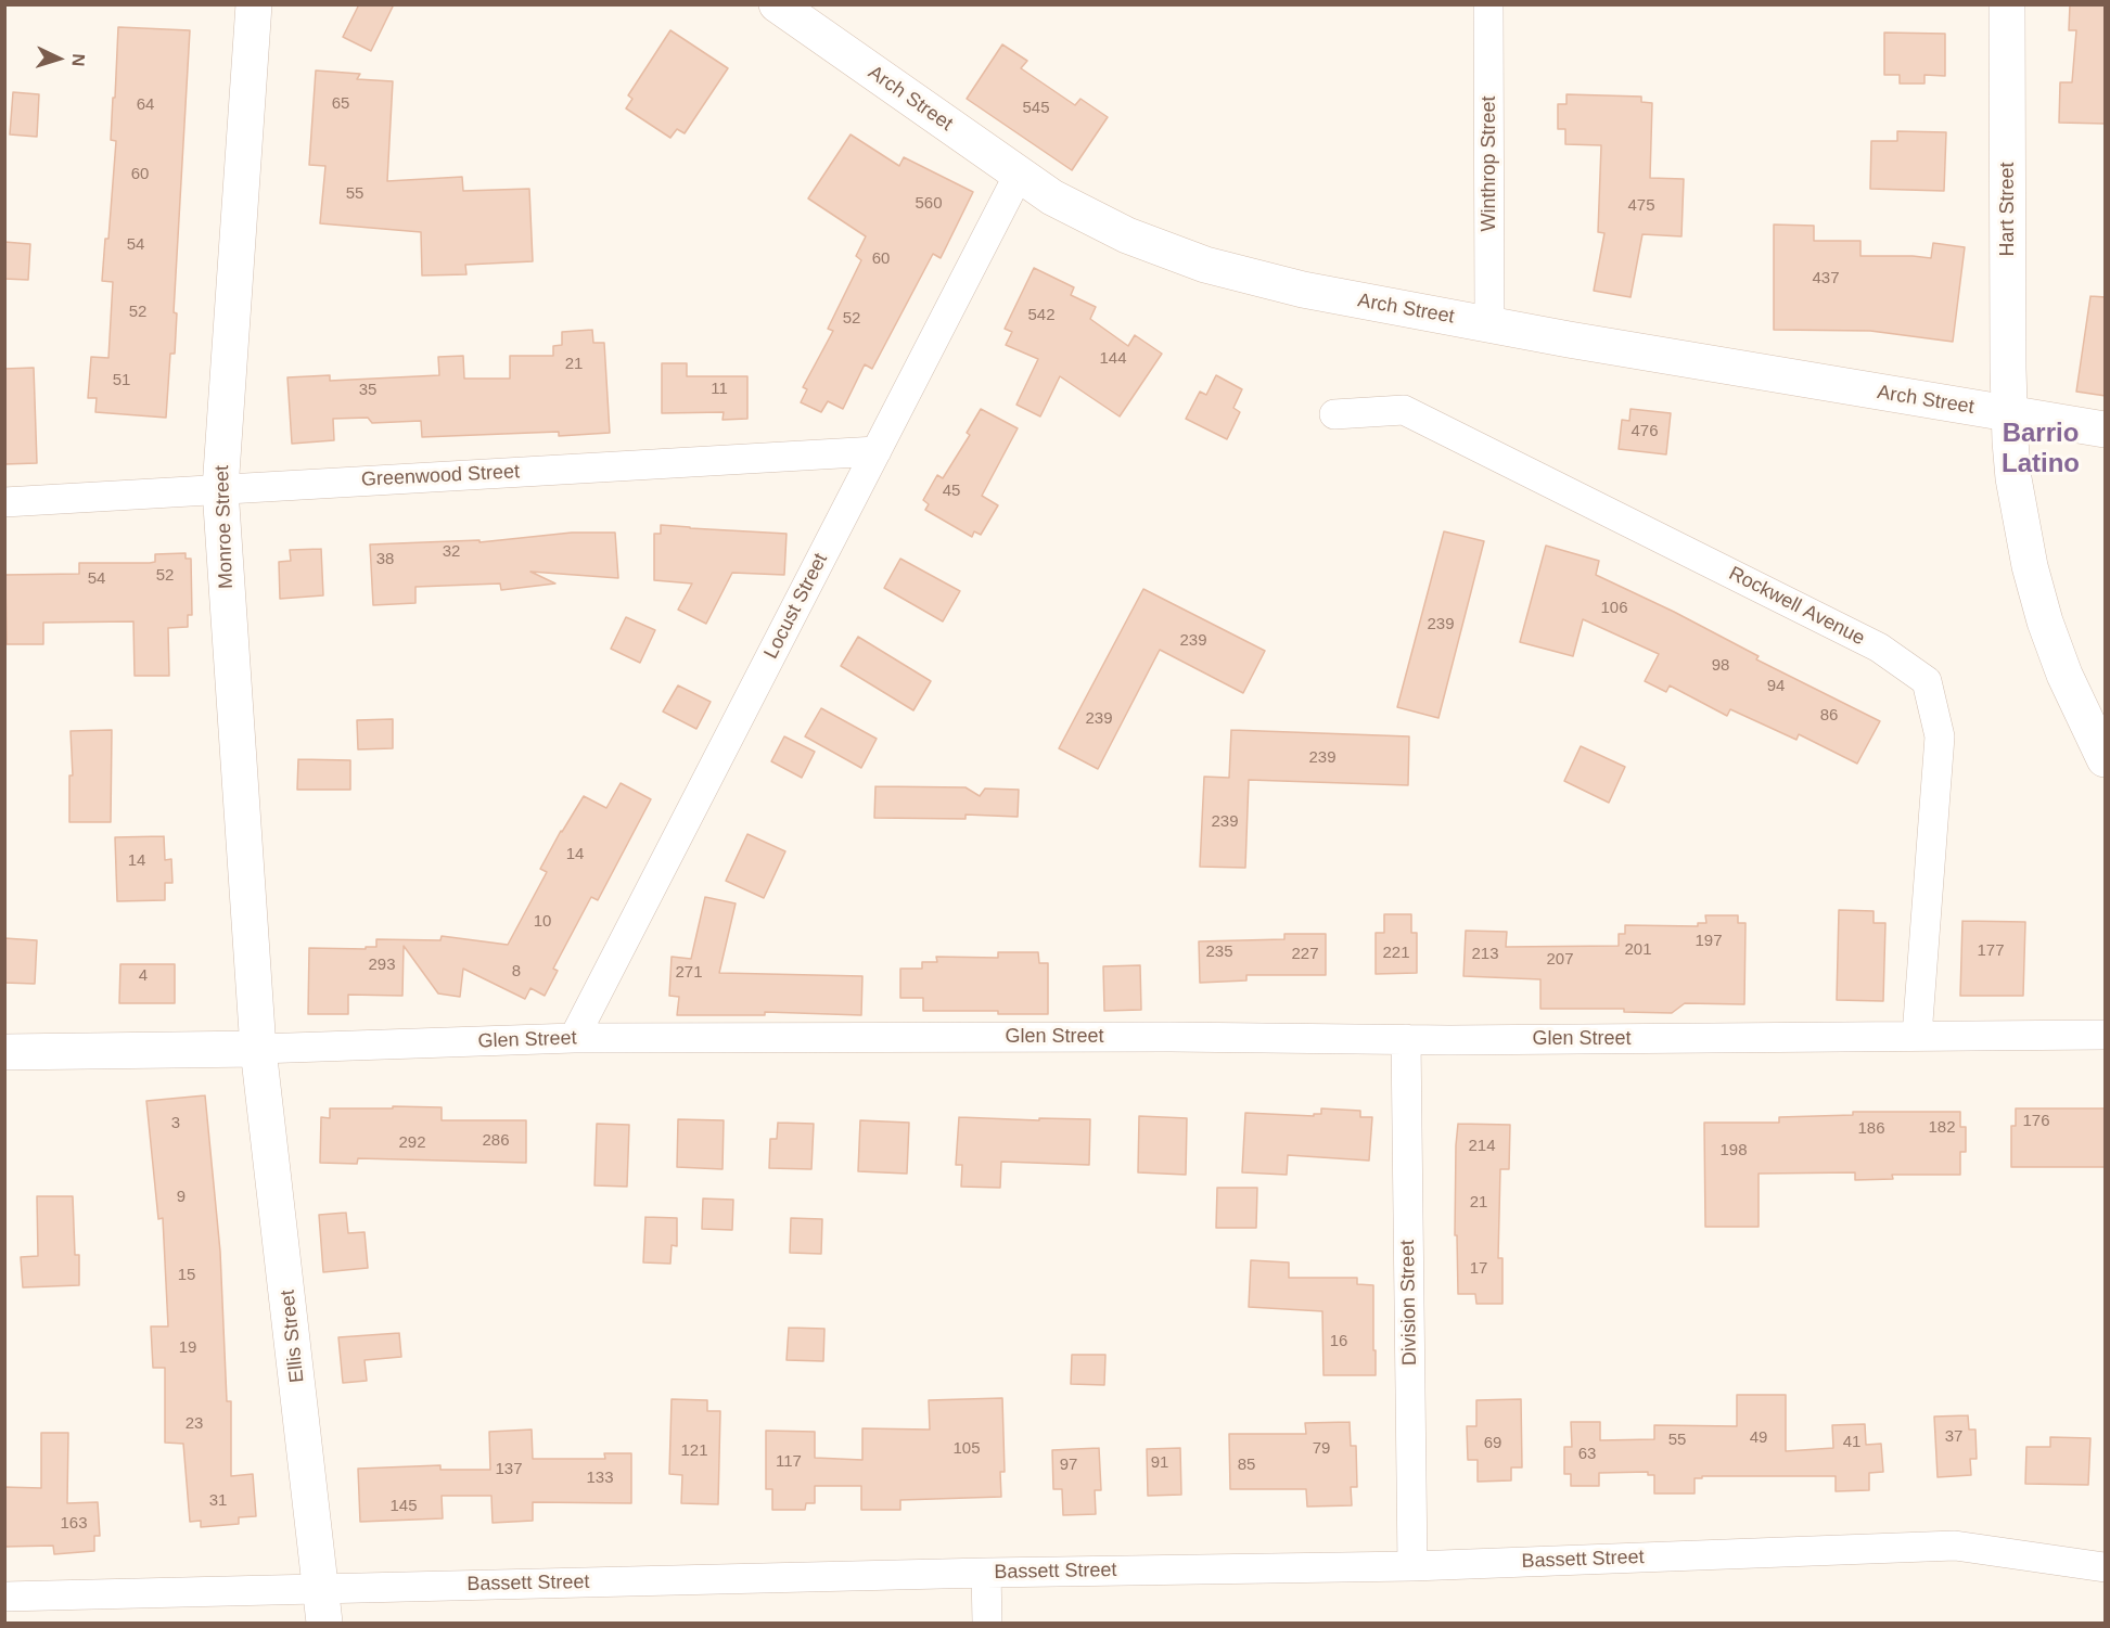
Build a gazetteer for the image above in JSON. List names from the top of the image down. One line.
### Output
{"streets":{"street":["Arch Street","Winthrop Street","Hart Street","Greenwood Street","Monroe Street","Locust Street","Rockwell Avenue","Glen Street","Division Street","Ellis Street","Bassett Street"]},"crossings":[["Arch Street","Winthrop Street"],["Arch Street","Hart Street"],["Arch Street","Locust Street"],["Greenwood Street","Monroe Street"],["Greenwood Street","Locust Street"],["Monroe Street","Glen Street"],["Monroe Street","Ellis Street"],["Locust Street","Glen Street"],["Rockwell Avenue","Glen Street"],["Glen Street","Division Street"],["Glen Street","Ellis Street"],["Division Street","Bassett Street"],["Ellis Street","Bassett Street"]],"districts":["Barrio Latino"],"house_numbers":["65","64","545","60","55","560","475","54","60","437","52","542","52","144","21","51","11","35","476","45","32","38","52","54","106","239","239","98","94","86","239","239","239","14","14","10","197","201","177","235","221","227","213","207","293","8","271","4","176","3","182","186","286","292","214","198","9","21","17","15","16","19","23","37","49","55","41","69","105","79","121","63","117","91","97","85","137","133","31","145","163"],"north":"right"}
